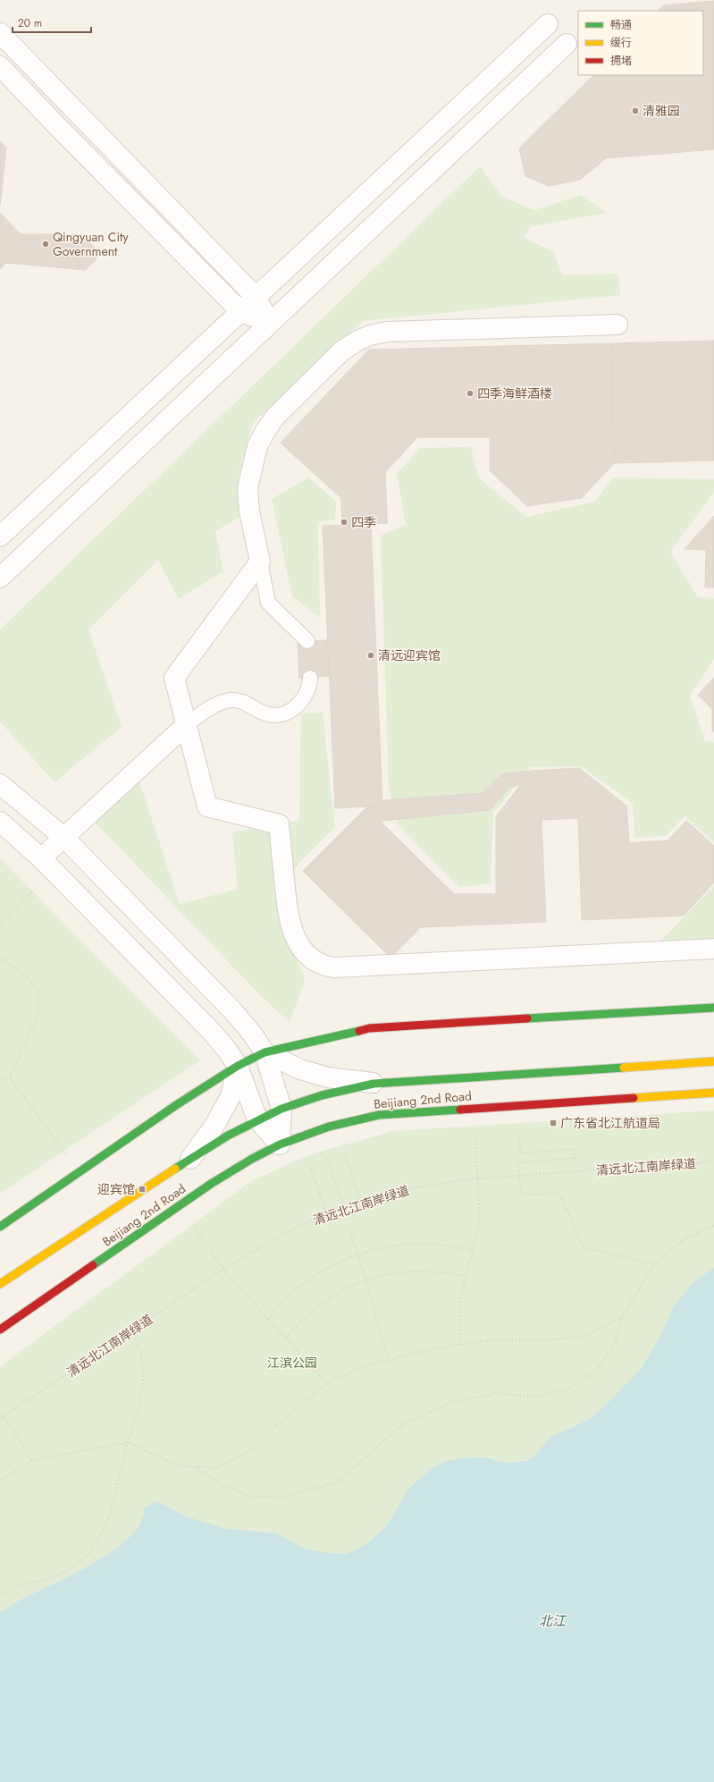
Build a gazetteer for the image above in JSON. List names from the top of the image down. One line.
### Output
{"streets":{"main road":["Beijiang 2nd Road"],"path":["清远北江南岸绿道"]},"water":["北江"],"parks":["江滨公园"],"places":{"other":["清雅园","Qingyuan City Government","四季海鲜酒楼","四季","清远迎宾馆"],"transit":["广东省北江航道局","迎宾馆"]},"legend":["畅通","缓行","拥堵"],"scale_bar":"20 m"}
